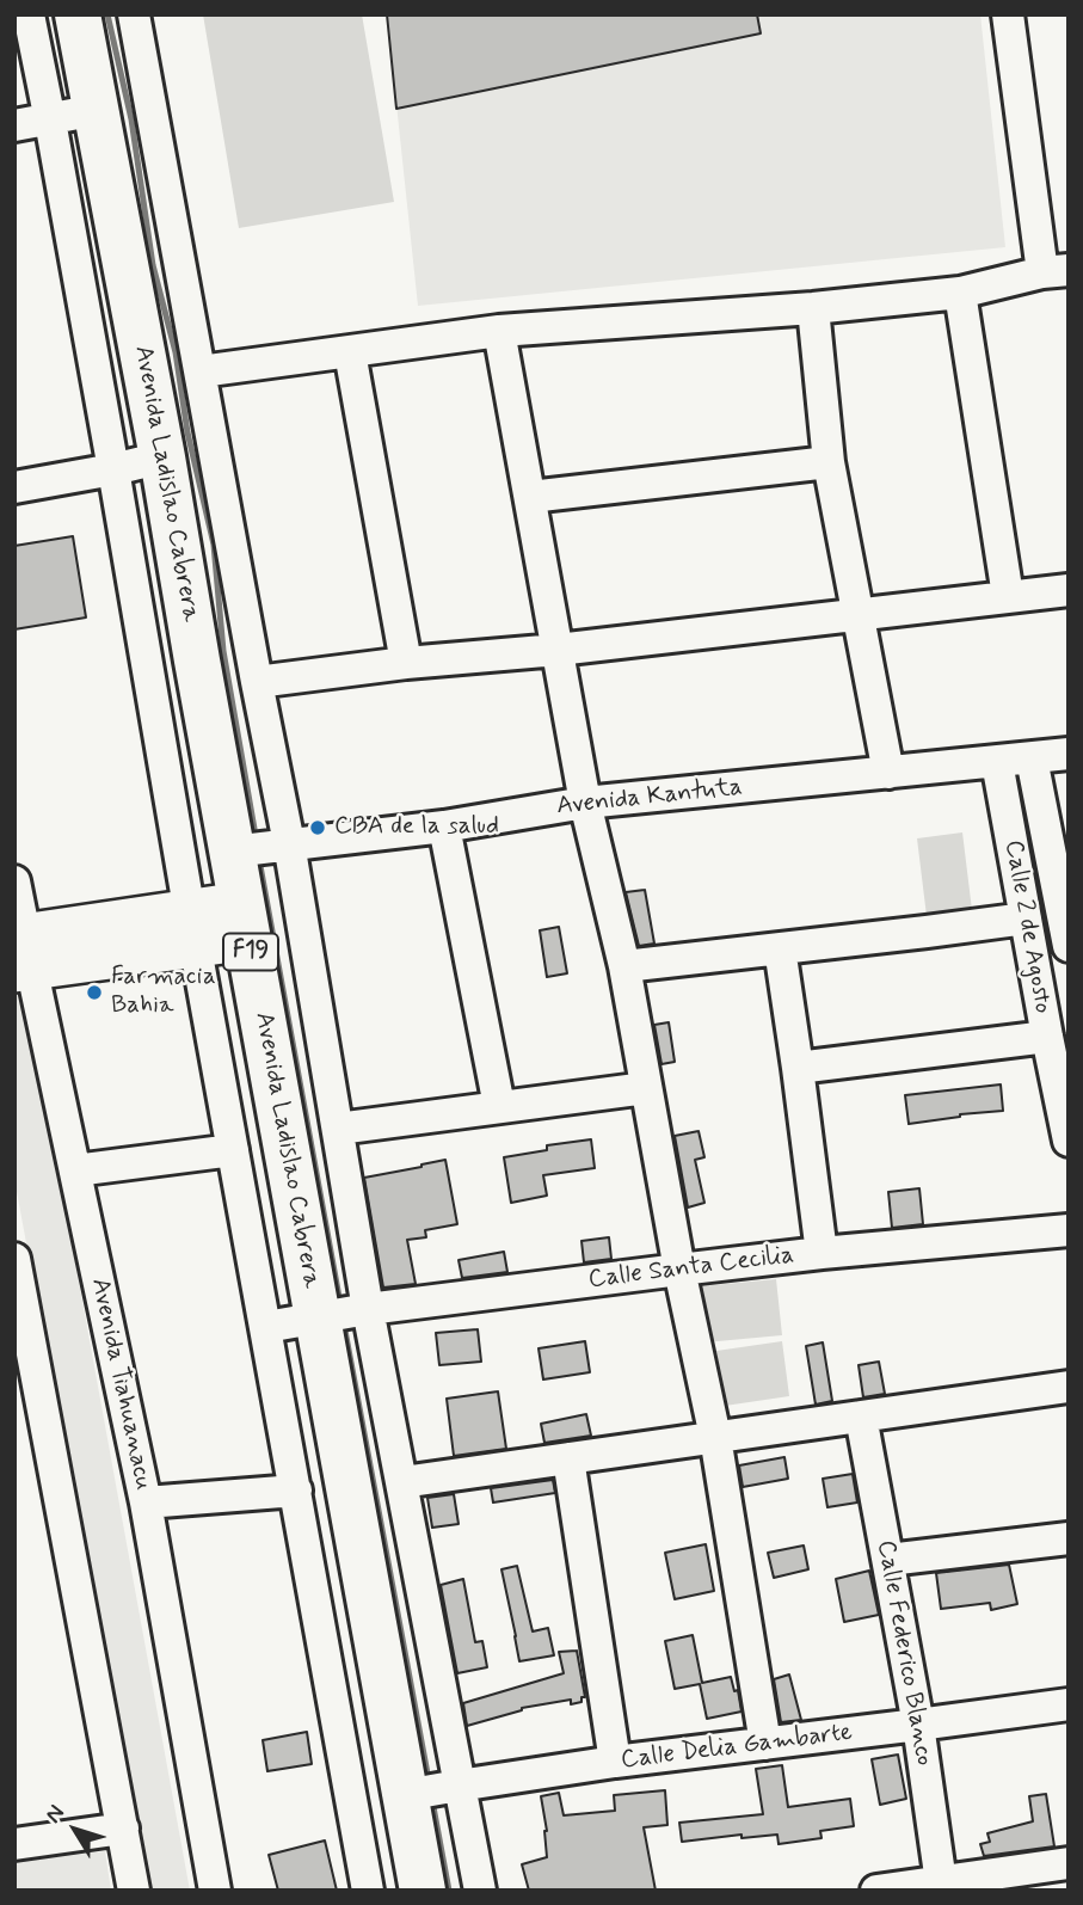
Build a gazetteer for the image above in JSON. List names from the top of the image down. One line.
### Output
{"streets":{"highway":["Avenida Ladislao Cabrera","F19"],"street":["Avenida Kantuta","Calle 2 de Agosto","Calle Santa Cecilia","Avenida Tiahuanacu","Calle Federico Blanco","Calle Delia Gambarte"]},"crossings":[["Avenida Ladislao Cabrera","Avenida Kantuta"],["Avenida Ladislao Cabrera","Calle Santa Cecilia"],["Avenida Ladislao Cabrera","Calle Delia Gambarte"],["Avenida Kantuta","Calle 2 de Agosto"],["Calle Federico Blanco","Calle Delia Gambarte"]],"places":["CBA de la salud","Farmacia Bahia"],"north":"top left"}
